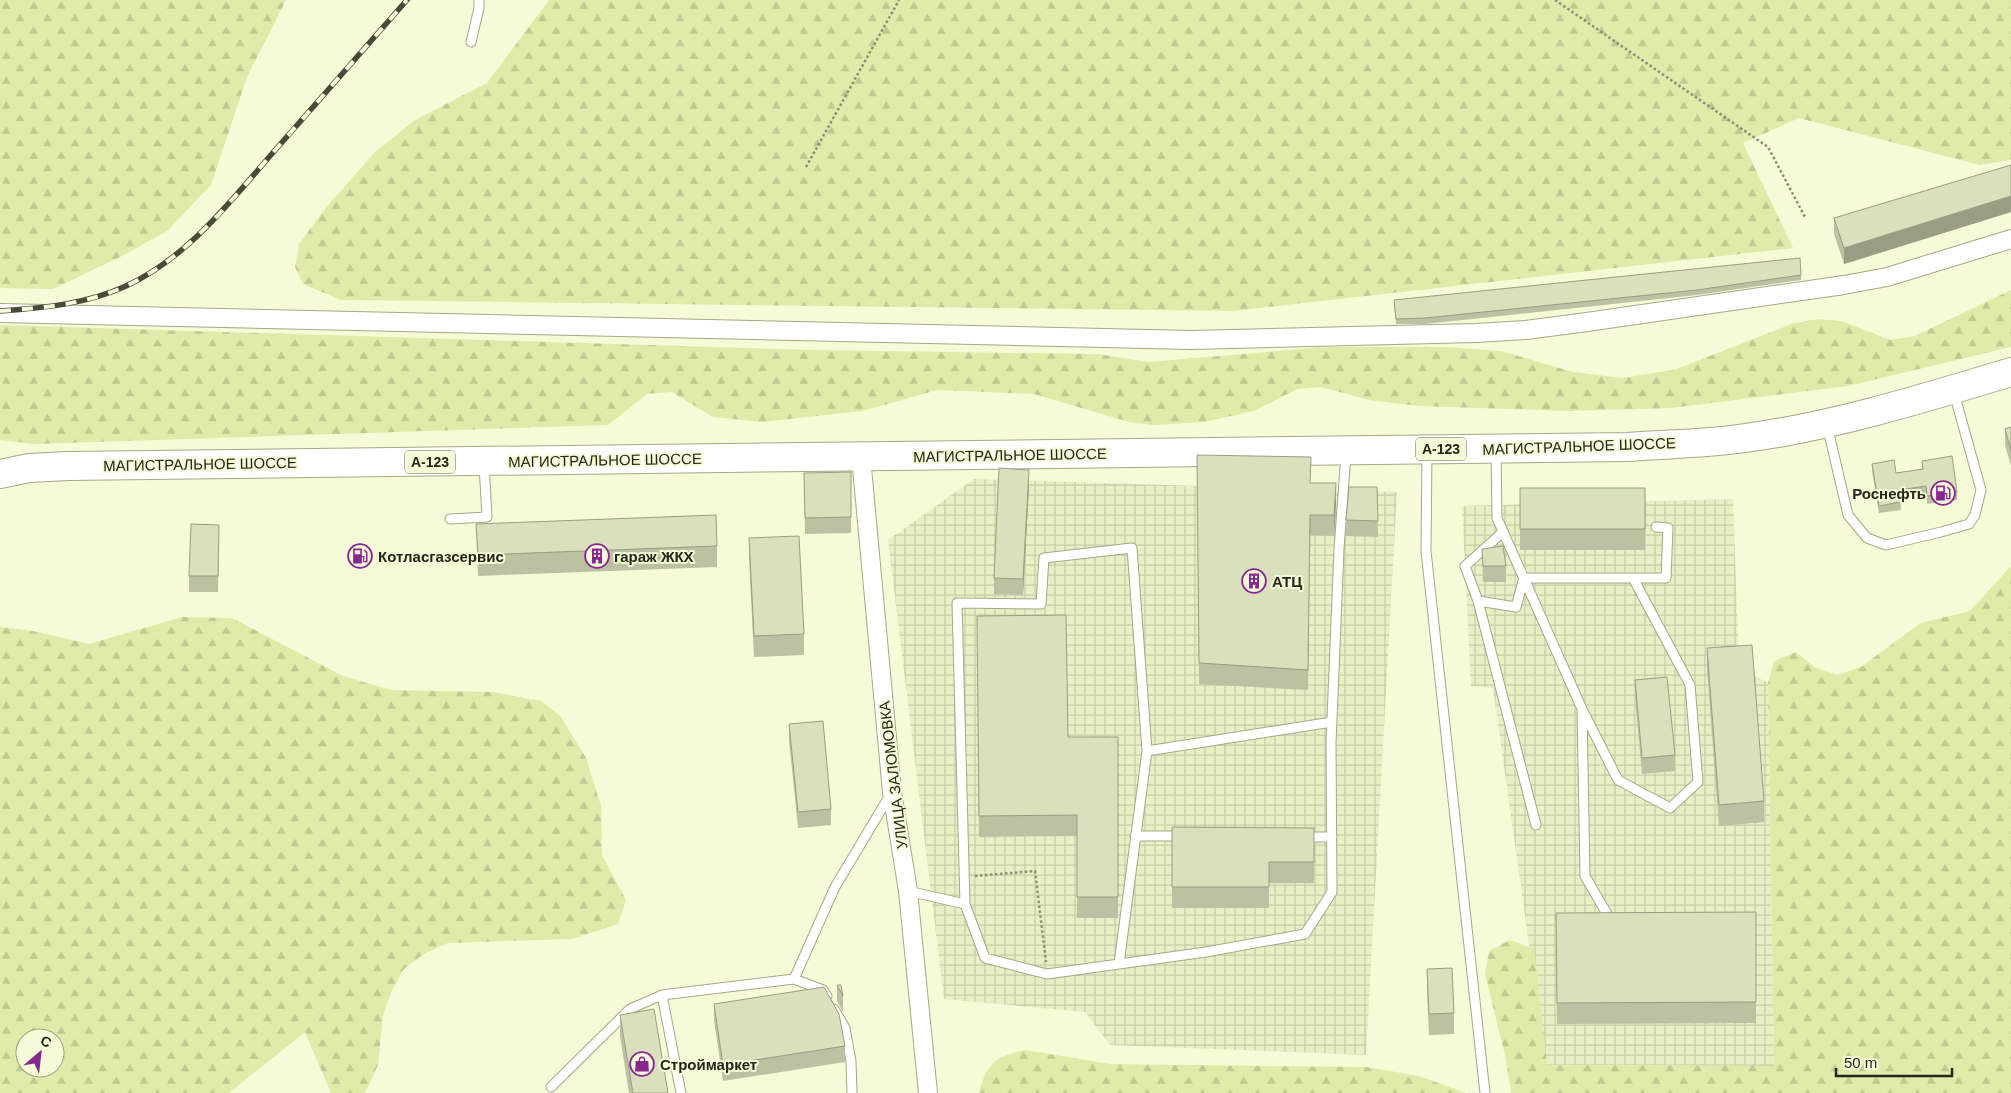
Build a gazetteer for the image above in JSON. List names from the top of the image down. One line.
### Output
{"streets":{"main road":["МАГИСТРАЛЬНОЕ ШОССЕ","А-123"],"street":["УЛИЦА ЗАЛОМОВКА"]},"crossings":[["МАГИСТРАЛЬНОЕ ШОССЕ","УЛИЦА ЗАЛОМОВКА"]],"places":{"fuel station":["Роснефть","Котласгазсервис"],"building":["гараж ЖКХ","АТЦ"],"shop":["Строймаркет"]},"scale_bar":"50 m","north":"top right"}
